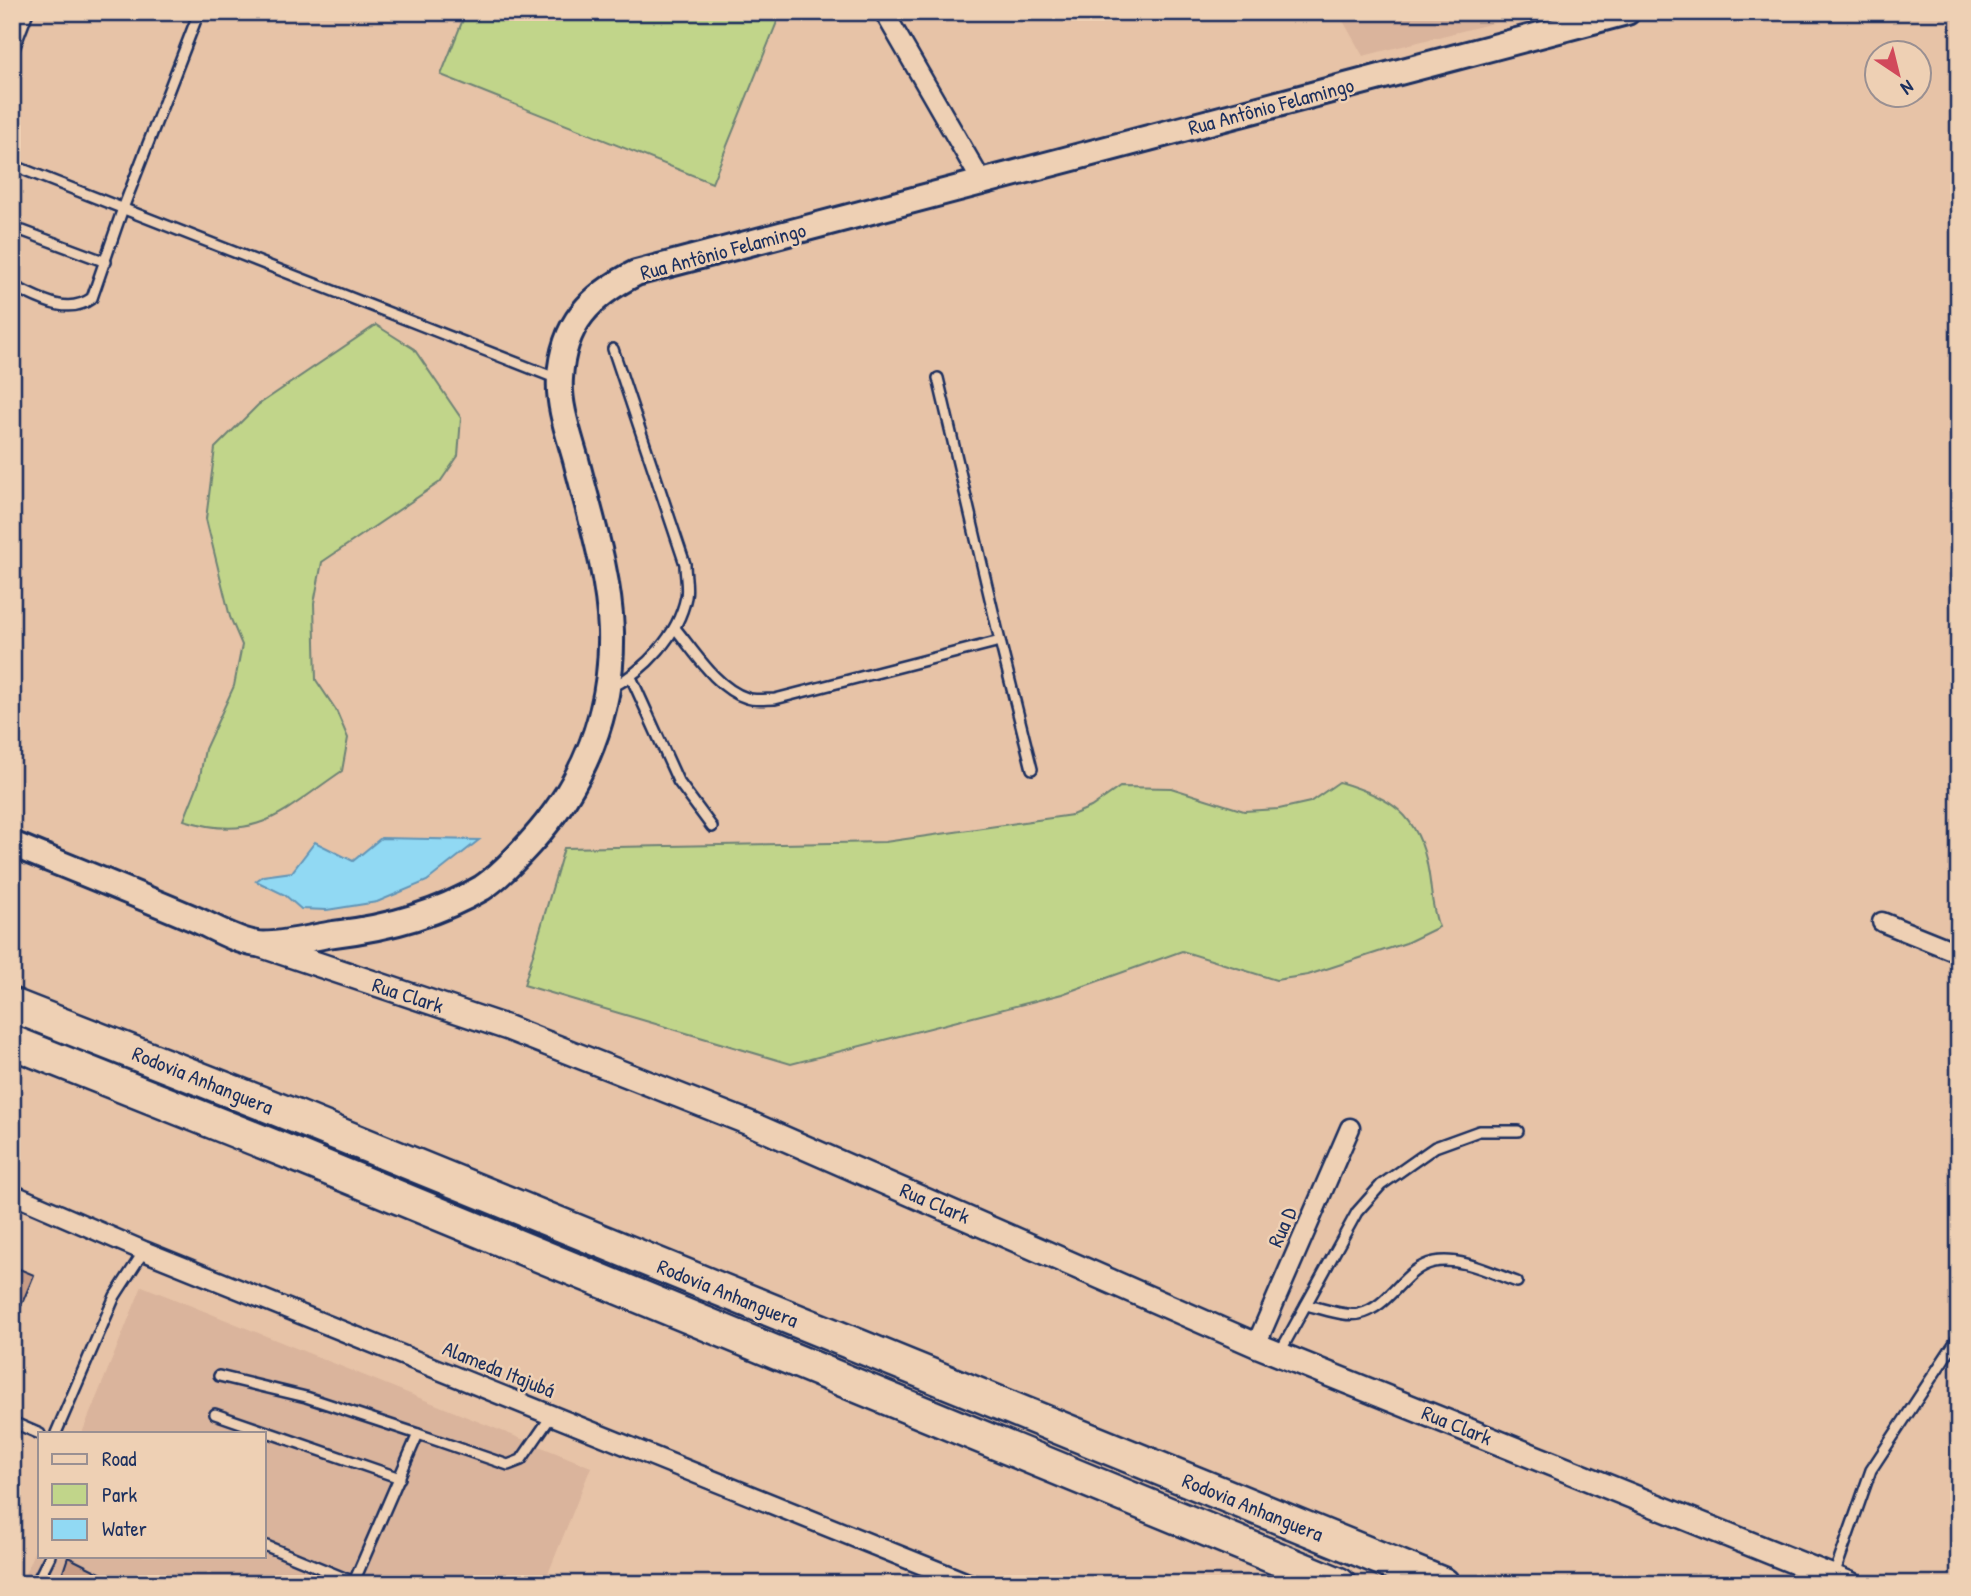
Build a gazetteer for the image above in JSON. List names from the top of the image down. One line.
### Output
{"streets":{"highway":["Rodovia Anhanguera"],"main road":["Rua Antônio Felamingo","Rua Clark"],"street":["Rua D","Alameda Itajubá"]},"crossings":[["Rua Antônio Felamingo","Rua Clark"],["Rua Clark","Rua D"]],"legend":["Road","Park","Water"],"north":"bottom right"}
